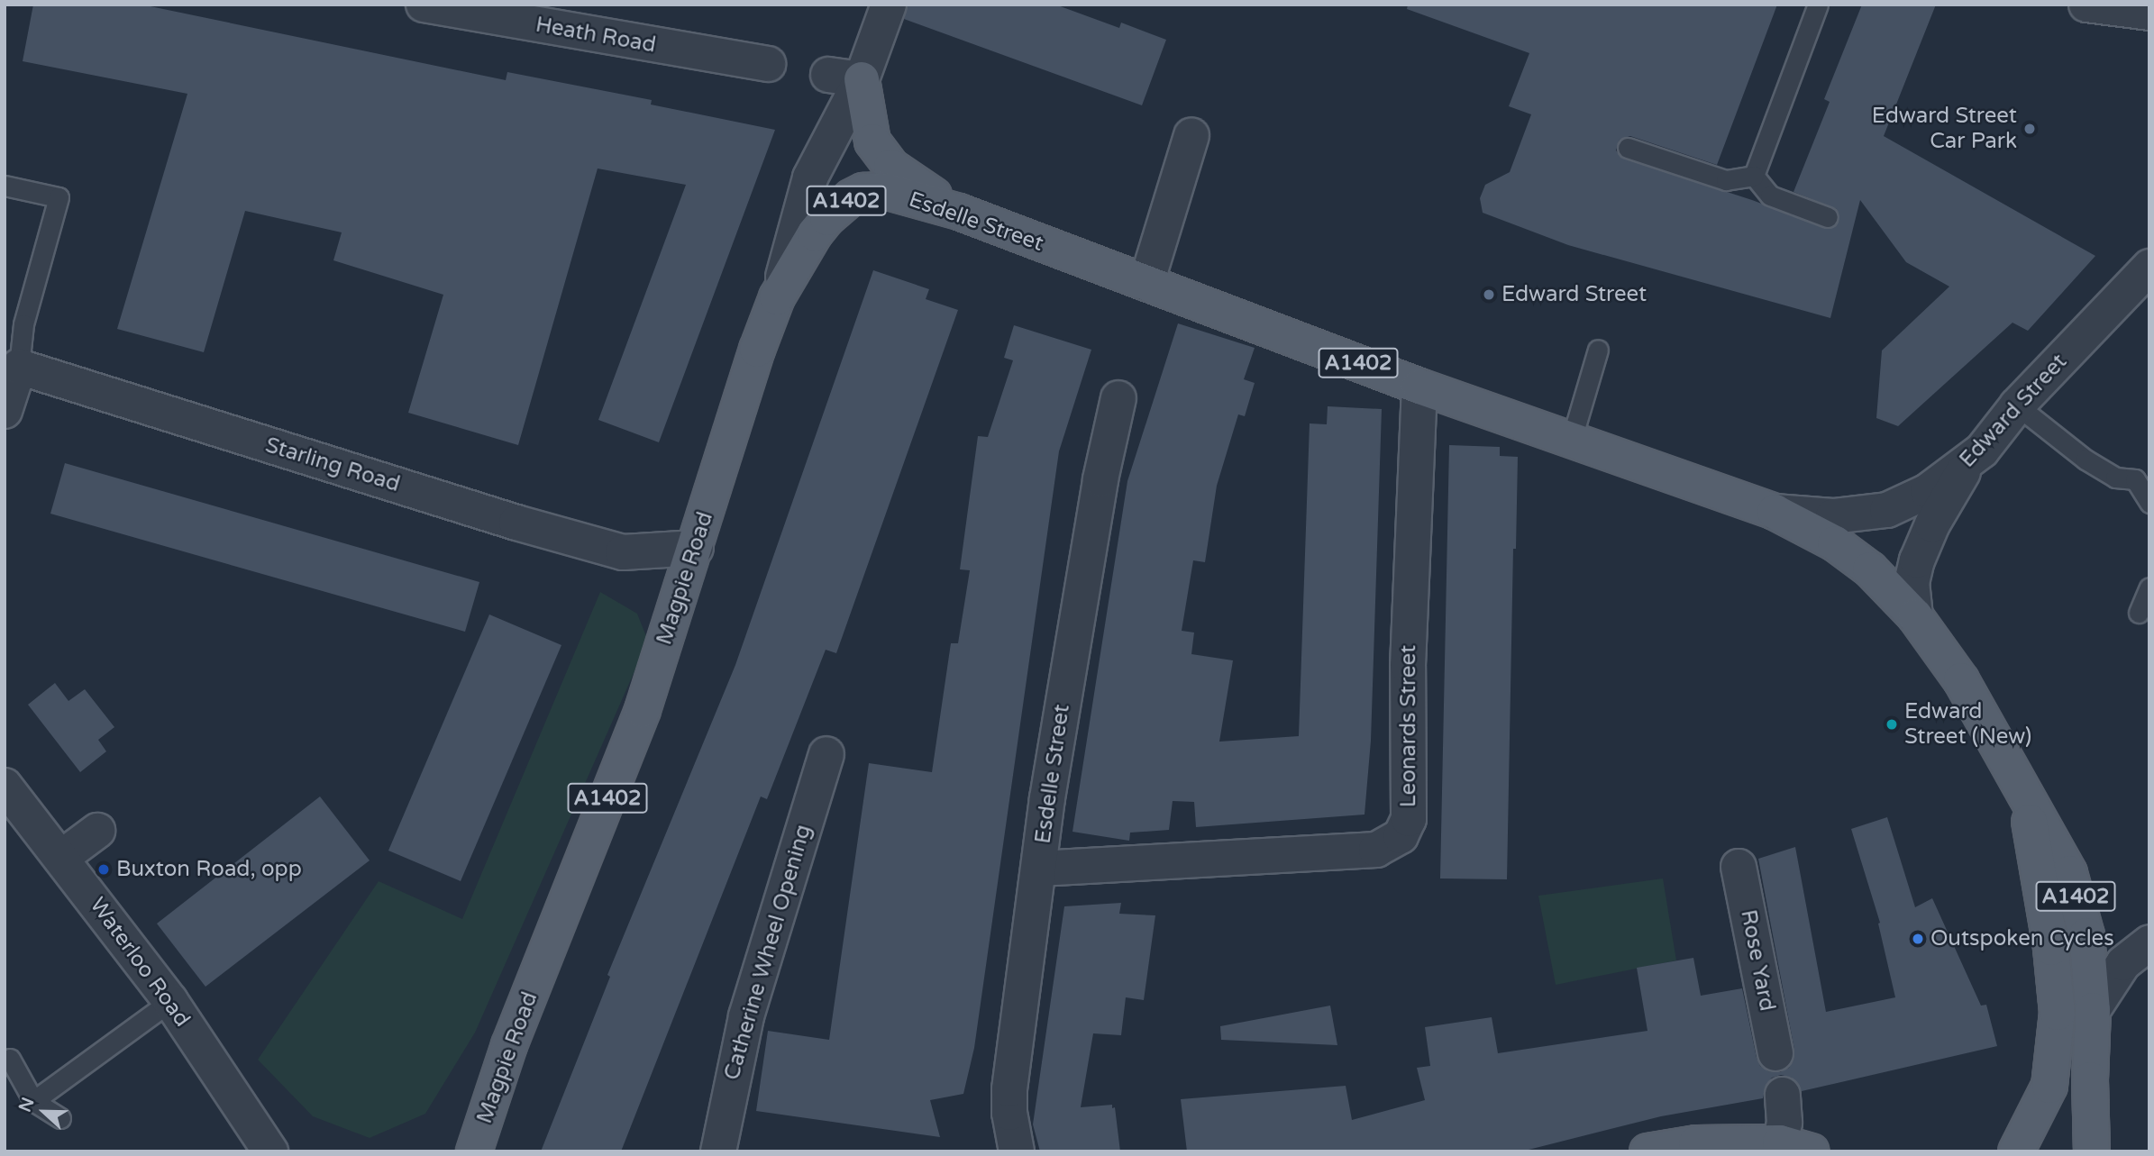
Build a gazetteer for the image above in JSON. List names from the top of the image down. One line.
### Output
{"streets":{"main road":["A1402","Esdelle Street","Edward Street","Magpie Road"],"street":["Heath Road","Starling Road","Leonards Street","Catherine Wheel Opening","Rose Yard","Waterloo Road"]},"crossings":[["A1402","Esdelle Street"],["A1402","Edward Street"],["A1402","Magpie Road"],["Esdelle Street","Edward Street"],["Esdelle Street","Magpie Road"],["Esdelle Street","Leonards Street"],["Edward Street","Leonards Street"],["Starling Road","Magpie Road"]],"places":["Edward Street Car Park","Edward Street","Edward Street (New)","Buxton Road, opp","Outspoken Cycles"],"north":"left"}
